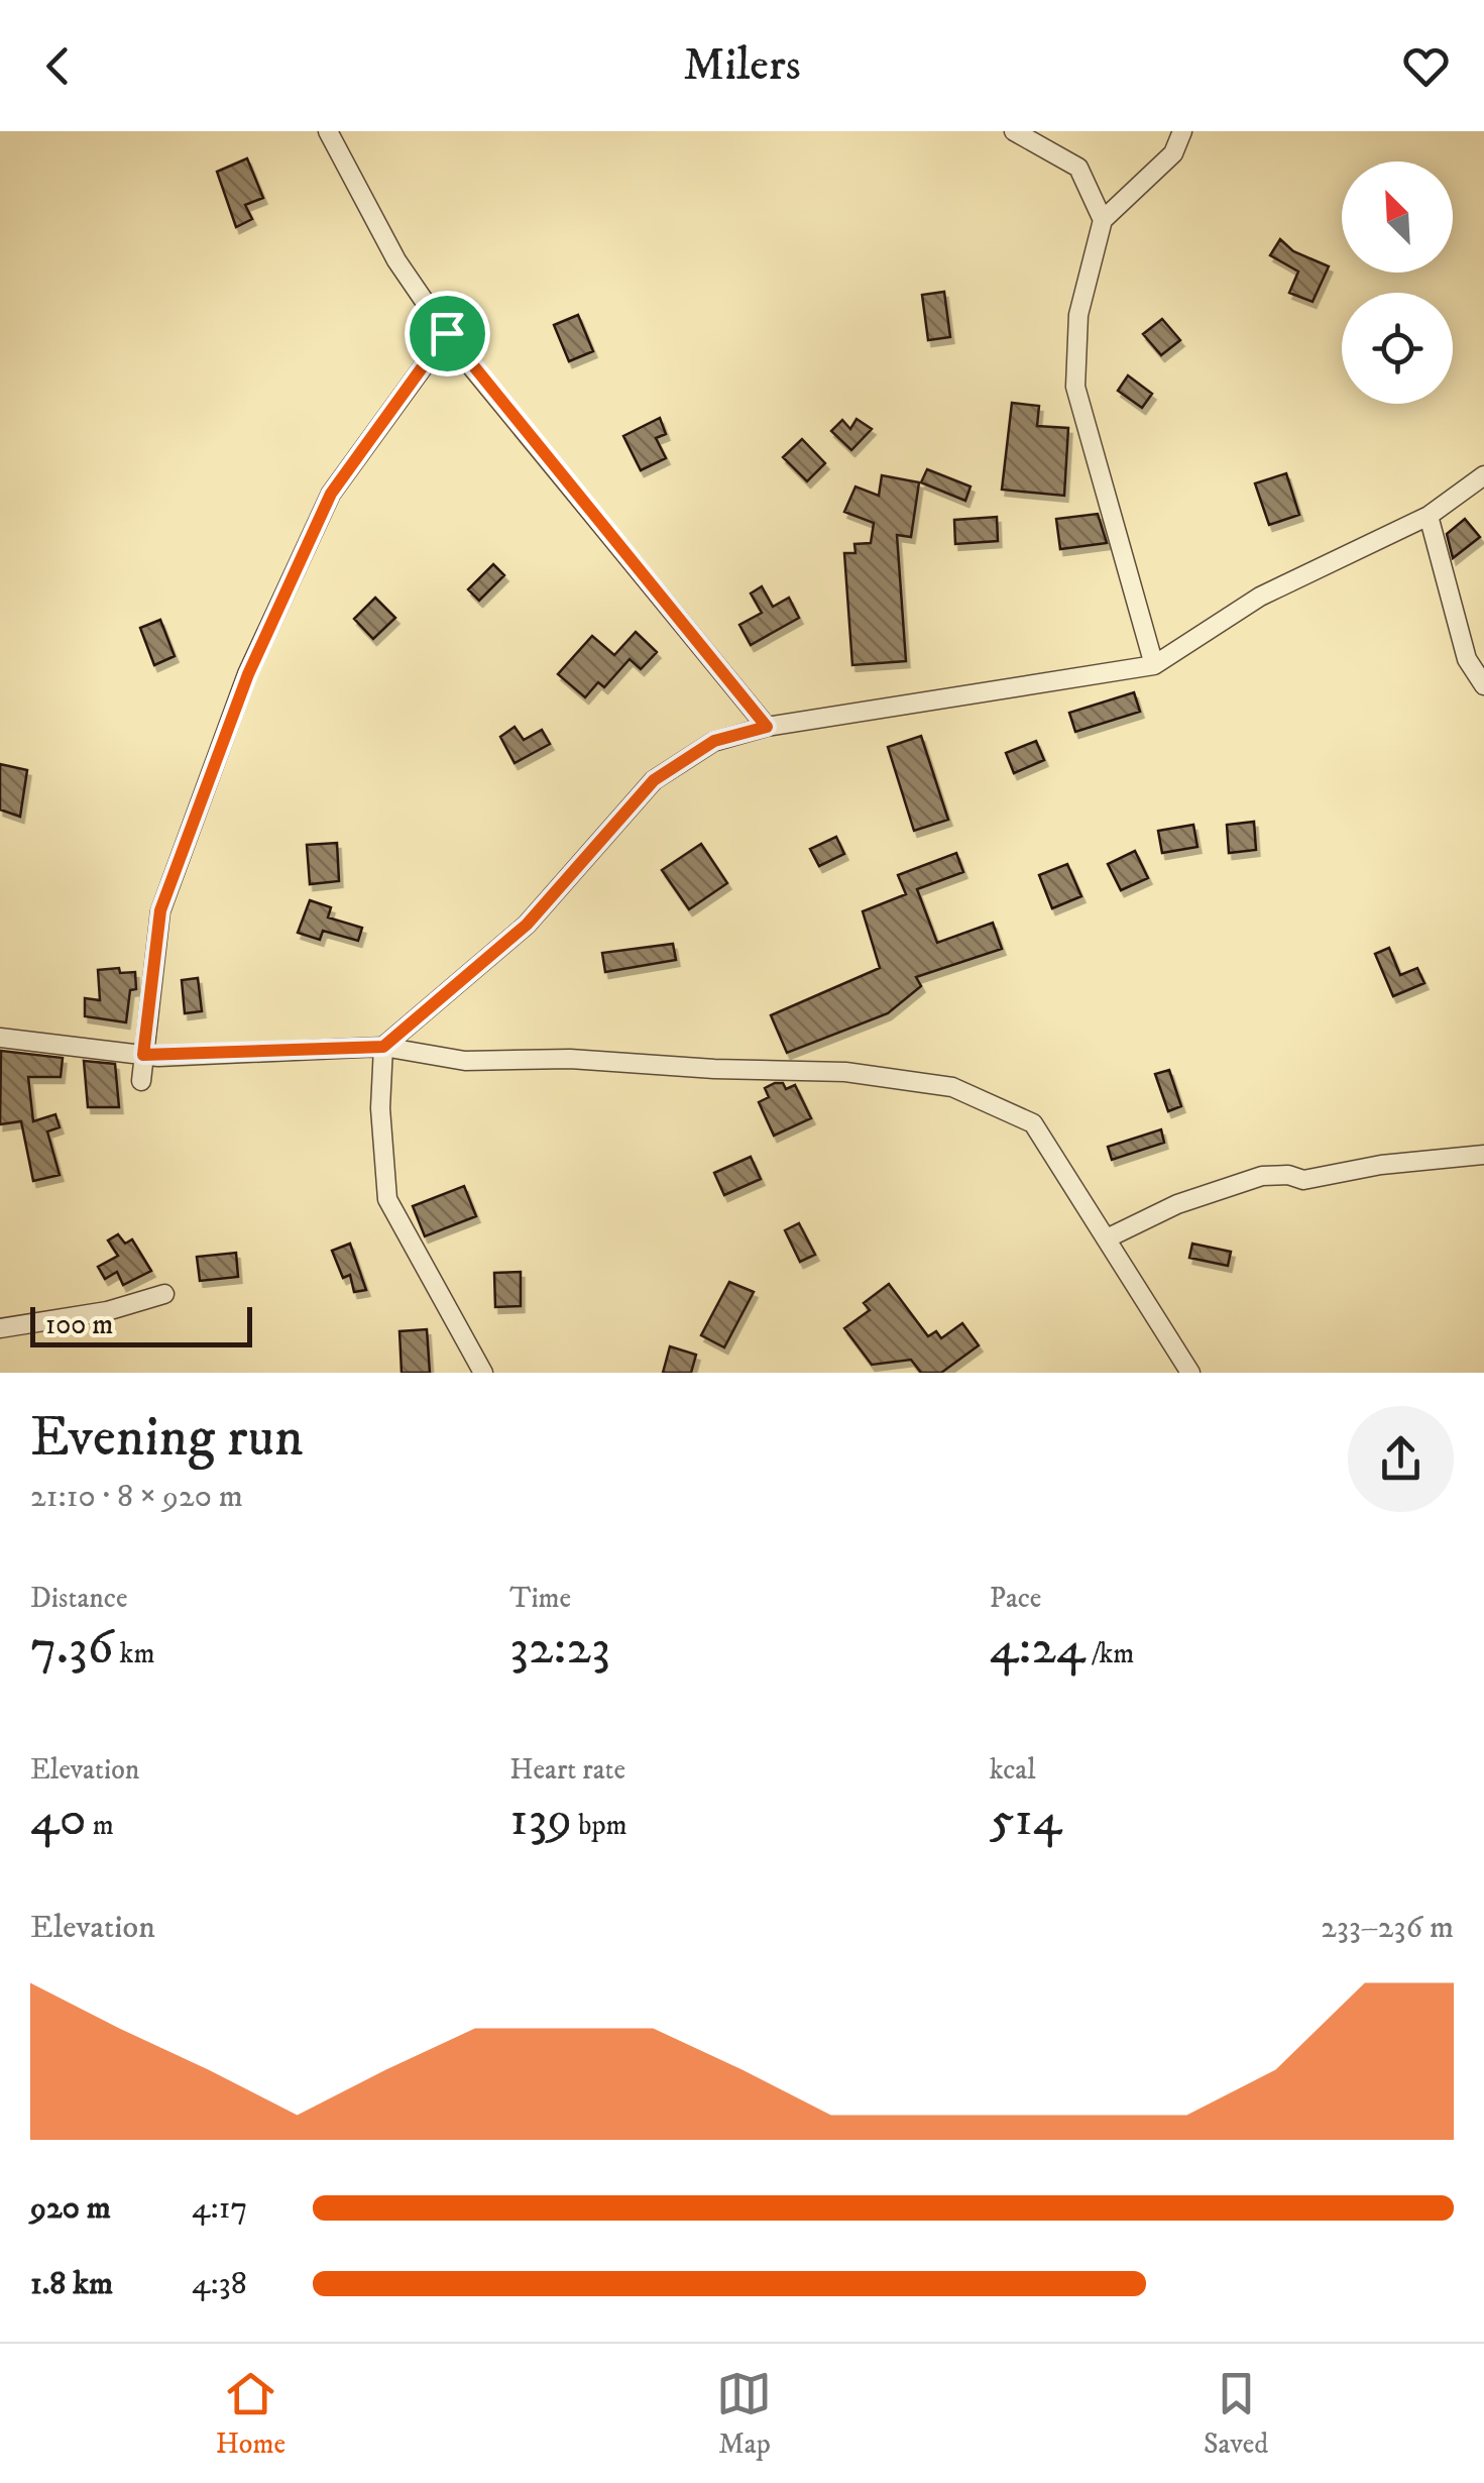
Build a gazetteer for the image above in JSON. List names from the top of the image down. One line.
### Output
{"scale_bar":"100 m","north":"top left","page":{"header":"Milers","scale":"100 m","heading":["Evening run","21:10 · 8 × 920 m"],"stats":[["Distance","7.36 km"],["Time","32:23"],["Pace","4:24 /km"],["Elevation","40 m"],["Heart rate","139 bpm"],["kcal","514"]],"chart":["Elevation","233–236 m"],"list":[{"name":"920 m","note":"4:17"},{"name":"1.8 km","note":"4:38"}],"tabs":["Home","Map","Saved"]}}
